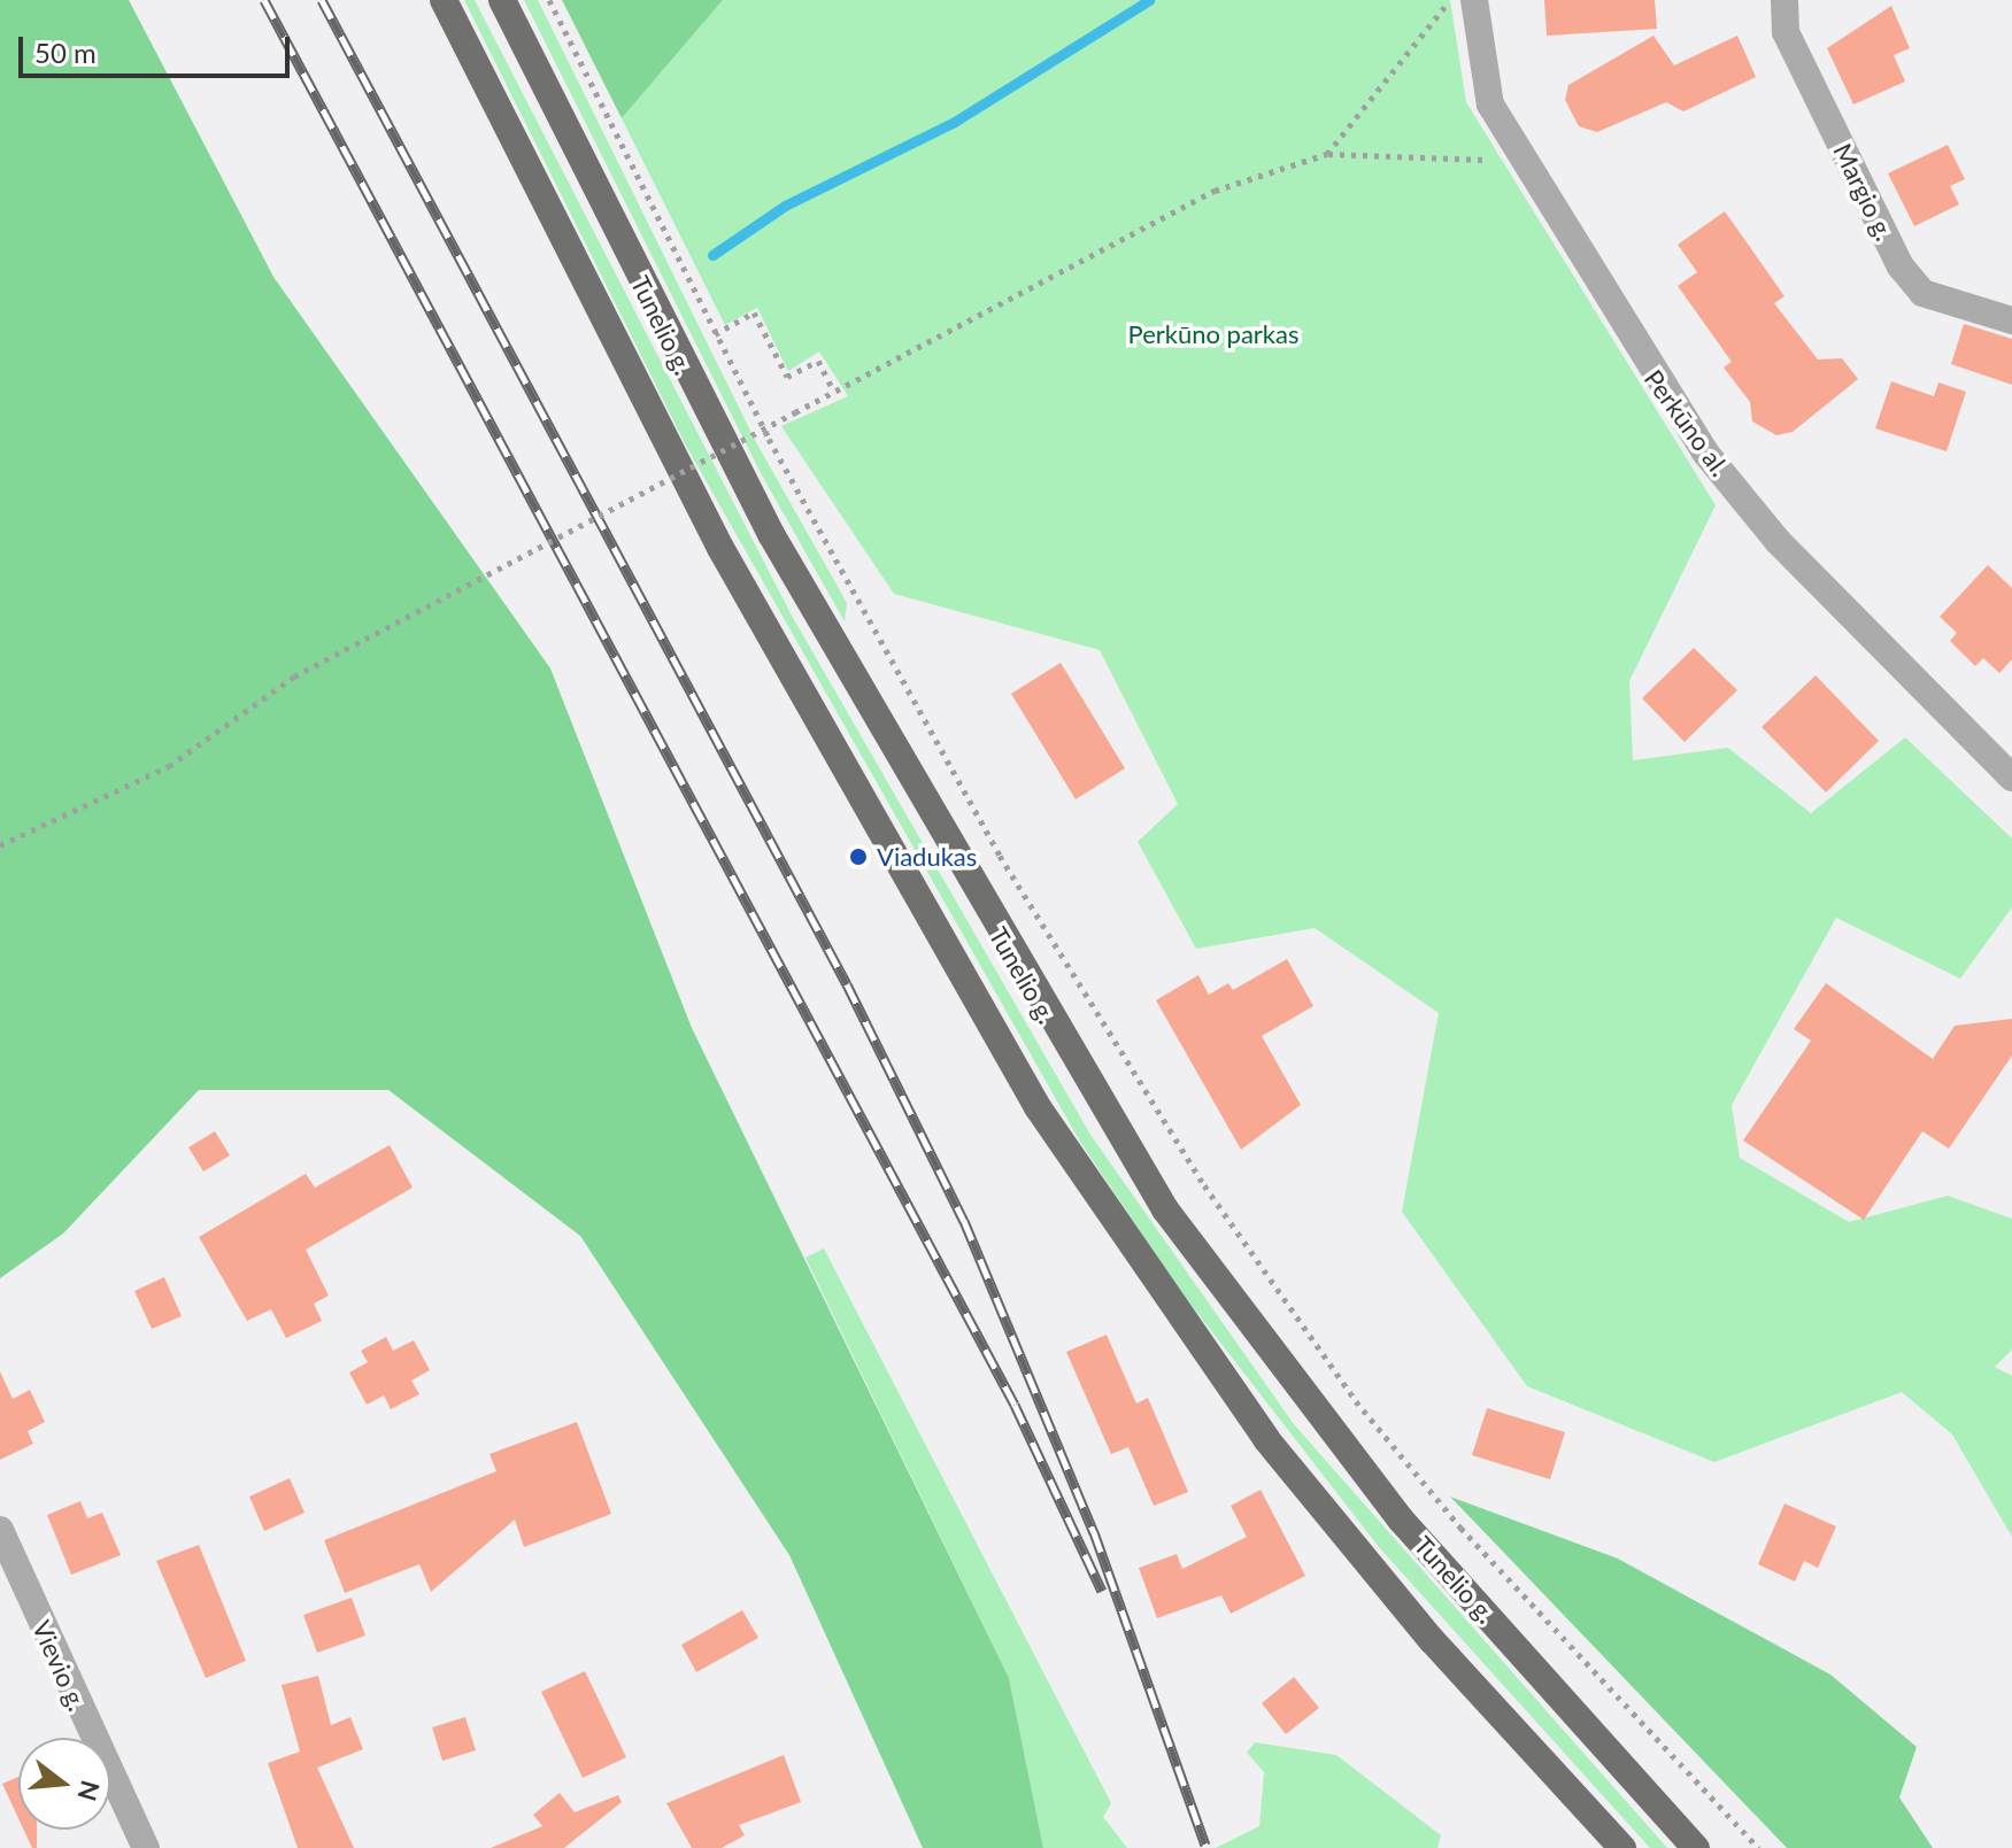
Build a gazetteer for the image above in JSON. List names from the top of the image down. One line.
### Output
{"streets":{"main road":["Tunelio g."],"street":["Margio g.","Perkūno al.","Vievio g."]},"parks":["Perkūno parkas"],"places":["Viadukas"],"scale_bar":"50 m","north":"right"}
